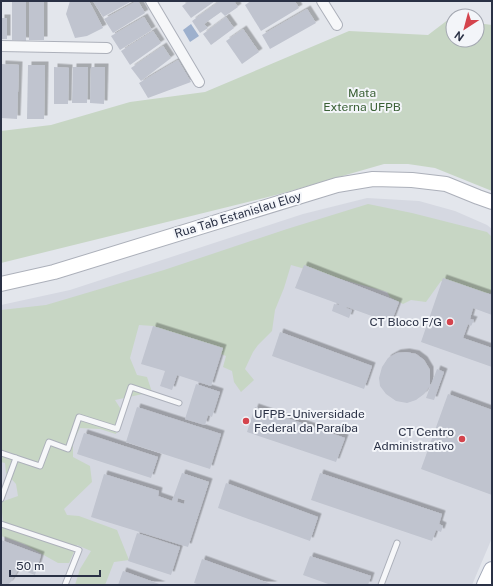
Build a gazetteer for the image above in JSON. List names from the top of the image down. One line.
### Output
{"streets":{"street":["Rua Tab Estanislau Eloy"]},"parks":["Mata Externa UFPB"],"places":["CT Bloco F/G","UFPB - Universidade Federal da Paraíba","CT Centro Administrativo"],"scale_bar":"50 m","north":"bottom left"}
